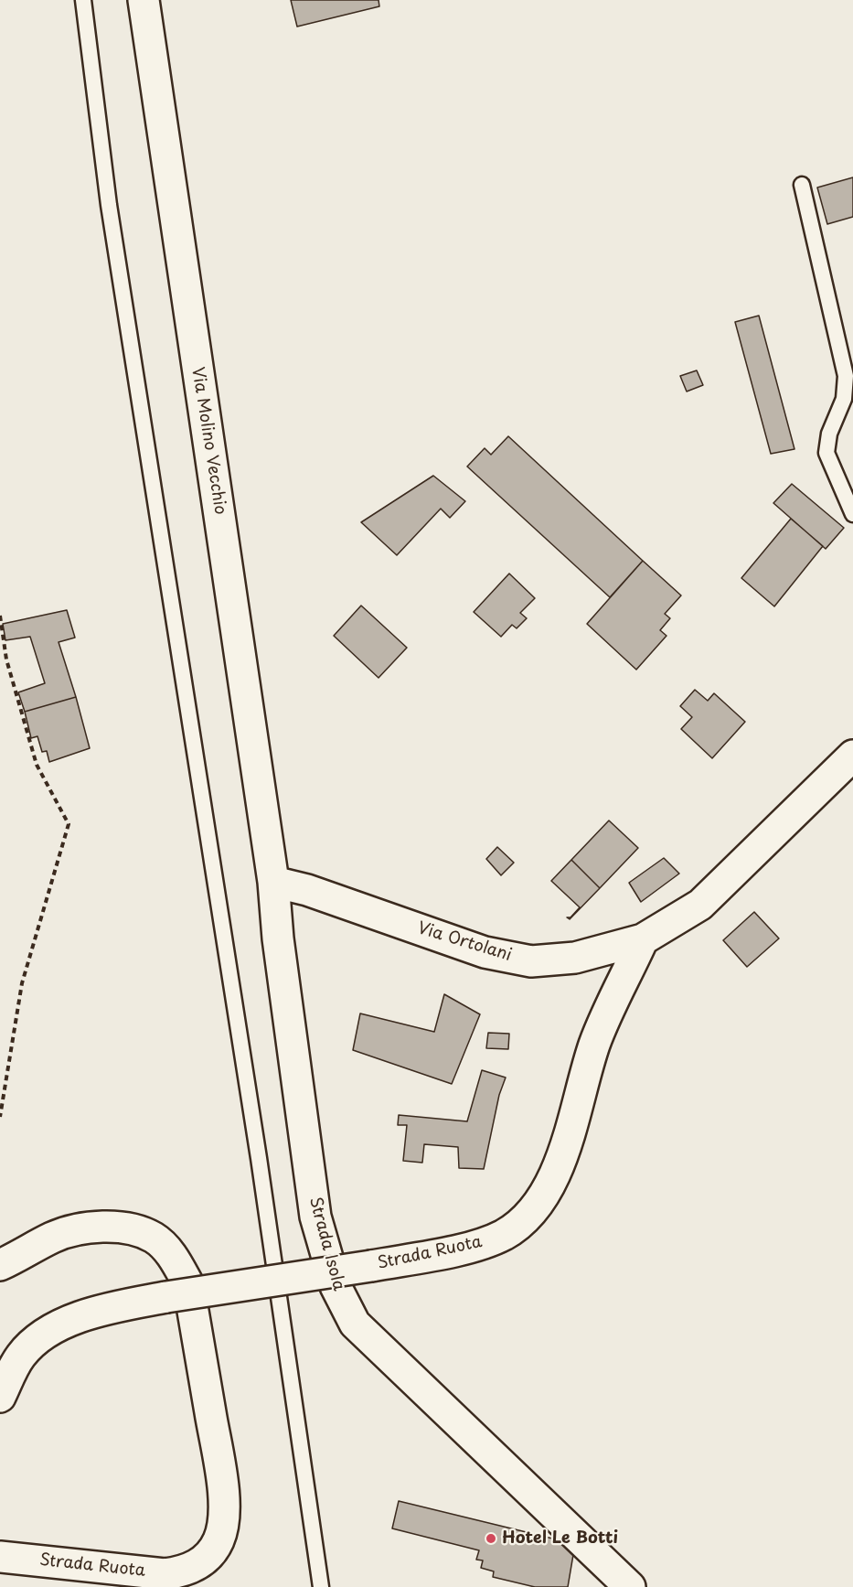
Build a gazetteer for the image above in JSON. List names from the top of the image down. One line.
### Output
{"streets":{"street":["Via Molino Vecchio","Via Ortolani","Strada Isola","Strada Ruota"]},"crossings":[["Via Molino Vecchio","Via Ortolani"],["Via Molino Vecchio","Strada Isola"],["Via Ortolani","Strada Isola"],["Via Ortolani","Strada Ruota"]],"places":["Hotel Le Botti"]}
